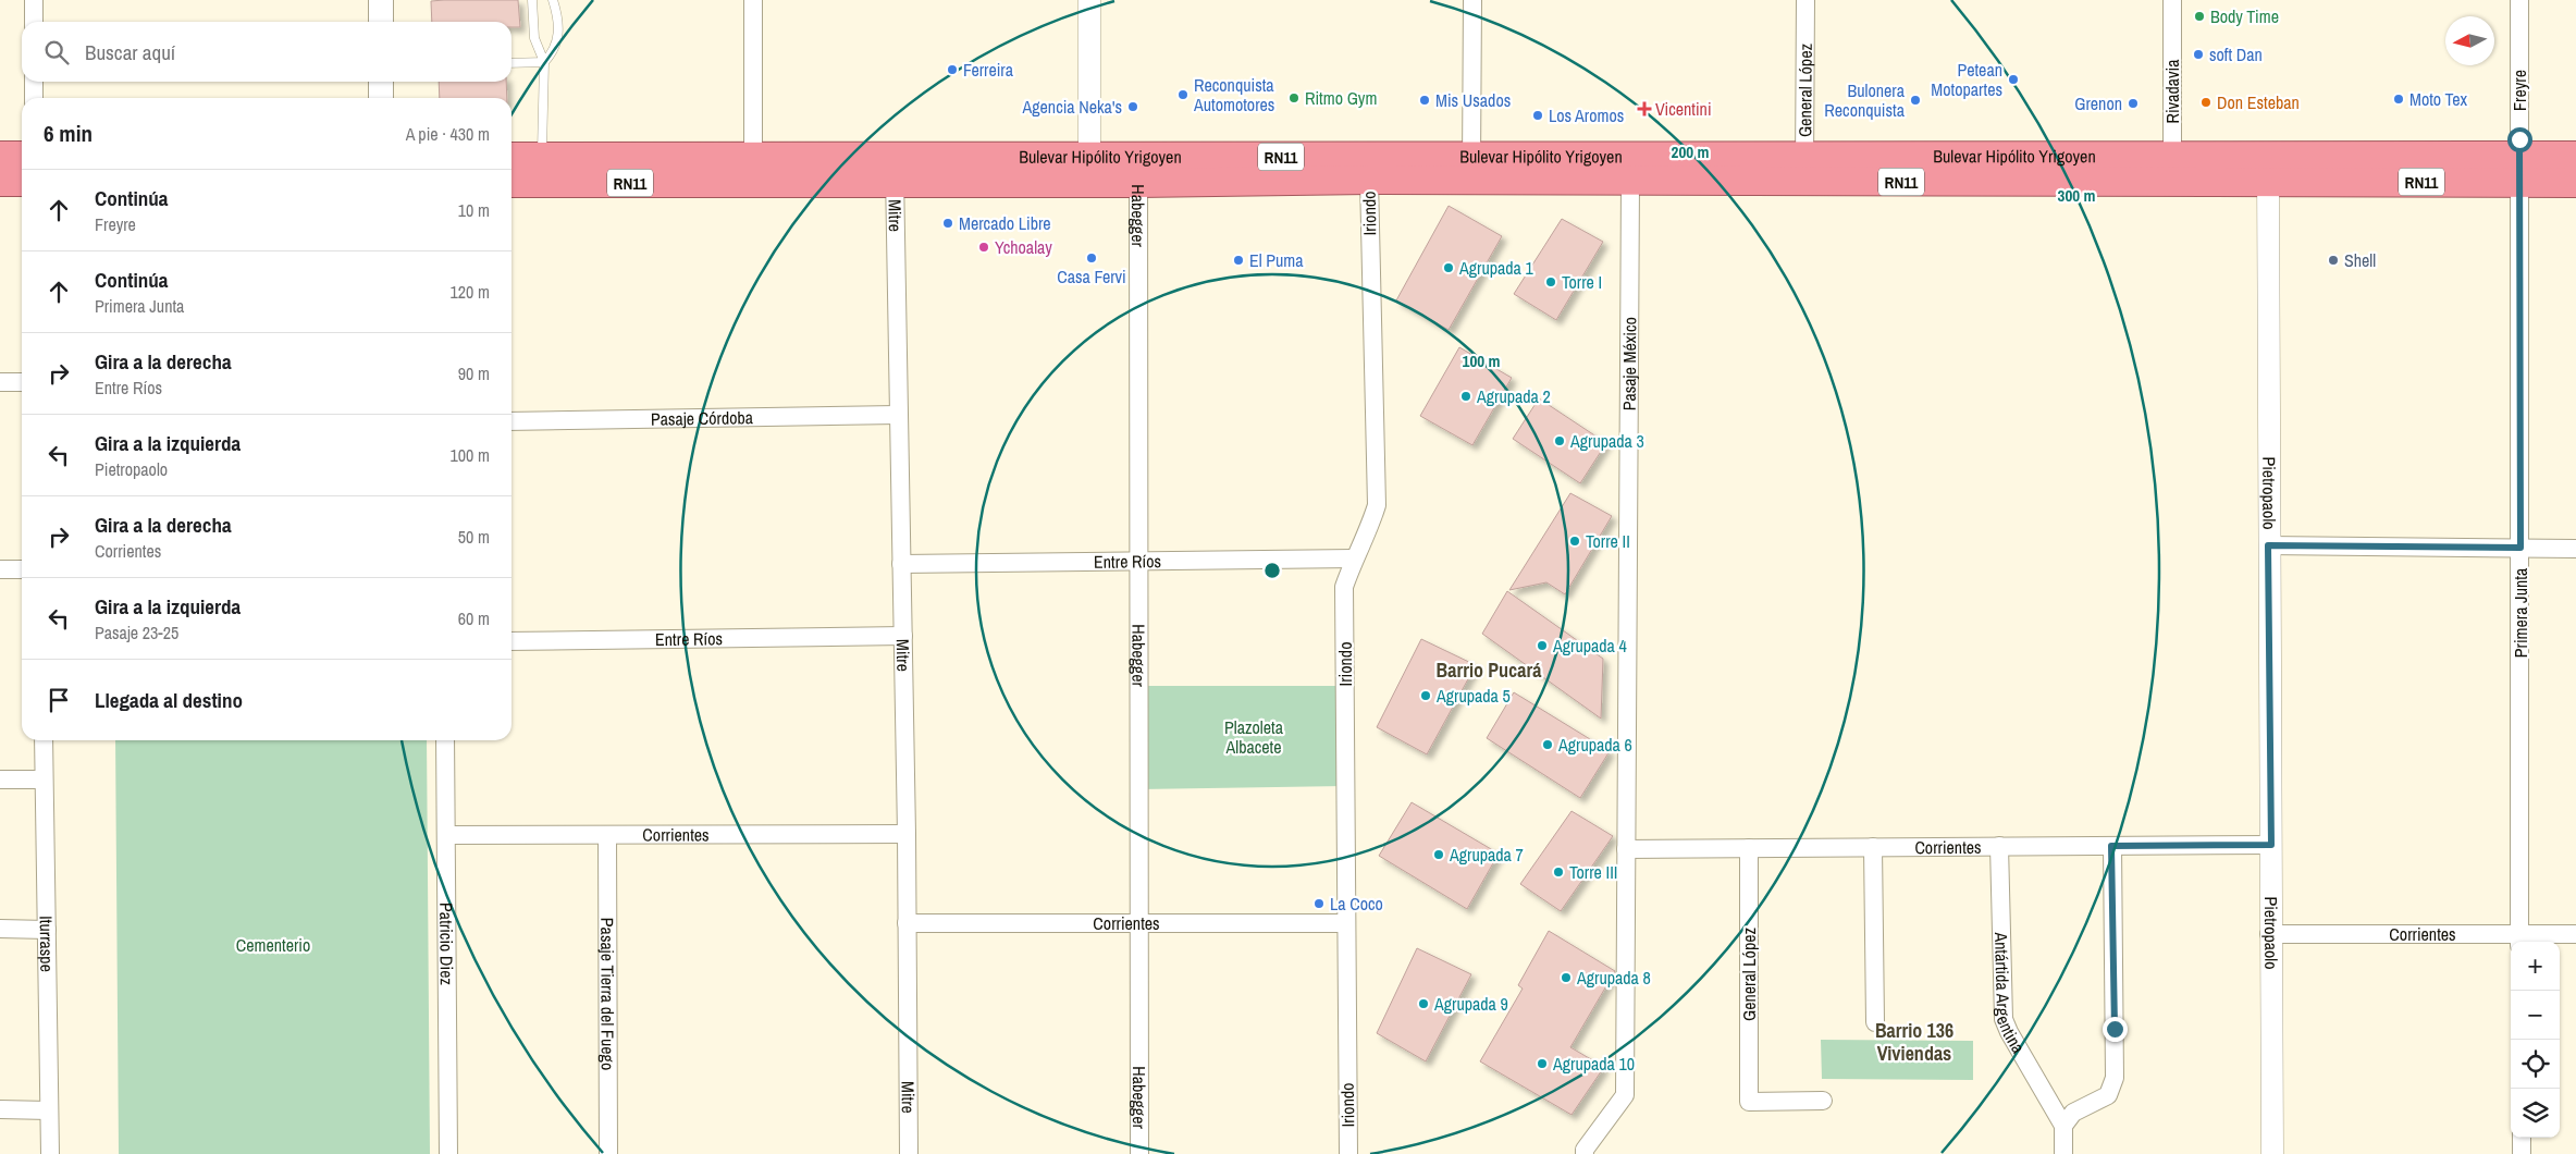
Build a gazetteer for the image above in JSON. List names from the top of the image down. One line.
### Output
{"streets":{"highway":["Bulevar Hipólito Yrigoyen","RN11"],"street":["General López","Freyre","Rivadavia","Iriondo","Mitre","Habegger","Pasaje México","Pasaje Córdoba","Pietropaolo","Entre Ríos","Primera Junta","Corrientes","Iturraspe","Patricio Diez","Antártida Argentina","Pasaje Tierra del Fuego"]},"crossings":[["General López","Bulevar Hipólito Yrigoyen"],["General López","Corrientes"],["Freyre","RN11"],["Freyre","Primera Junta"],["Rivadavia","Bulevar Hipólito Yrigoyen"],["Bulevar Hipólito Yrigoyen","RN11"],["Bulevar Hipólito Yrigoyen","Iriondo"],["Bulevar Hipólito Yrigoyen","Mitre"],["Bulevar Hipólito Yrigoyen","Habegger"],["Bulevar Hipólito Yrigoyen","Pasaje México"],["Bulevar Hipólito Yrigoyen","Pietropaolo"],["RN11","Pietropaolo"],["RN11","Primera Junta"],["Iriondo","Entre Ríos"],["Iriondo","Corrientes"],["Mitre","Pasaje Córdoba"],["Mitre","Entre Ríos"],["Mitre","Corrientes"],["Habegger","Entre Ríos"],["Habegger","Corrientes"],["Pasaje México","Corrientes"],["Pietropaolo","Corrientes"],["Primera Junta","Corrientes"],["Corrientes","Patricio Diez"],["Corrientes","Antártida Argentina"],["Corrientes","Pasaje Tierra del Fuego"]],"districts":["Barrio Pucará","Barrio 136 Viviendas"],"parks":["Plazoleta Albacete","Cementerio"],"places":{"other":["Body Time","soft Dan","Ferreira","Petean Motopartes","Reconquista Automotores","Ritmo Gym","Moto Tex","Mis Usados","Bulonera Reconquista","Don Esteban","Grenon","Agencia Neka's","Los Aromos","Mercado Libre","Ychoalay","Casa Fervi","El Puma","Shell","Agrupada 1","Torre I","Agrupada 2","Agrupada 3","Torre II","Agrupada 4","Agrupada 5","Agrupada 6","Agrupada 7","Torre III","La Coco","Agrupada 8","Agrupada 9","Agrupada 10"],"health":["Vicentini"]},"north":"left","page":{"search":"Buscar aquí","heading":["6 min","A pie · 430 m"],"list":[["Continúa","Freyre","10 m"],["Continúa","Primera Junta","120 m"],["Gira a la derecha","Entre Ríos","90 m"],["Gira a la izquierda","Pietropaolo","100 m"],["Gira a la derecha","Corrientes","50 m"],["Gira a la izquierda","Pasaje 23-25","60 m"],"Llegada al destino"],"map_buttons":["+","−"]},"rings":["200 m","300 m","100 m"]}
